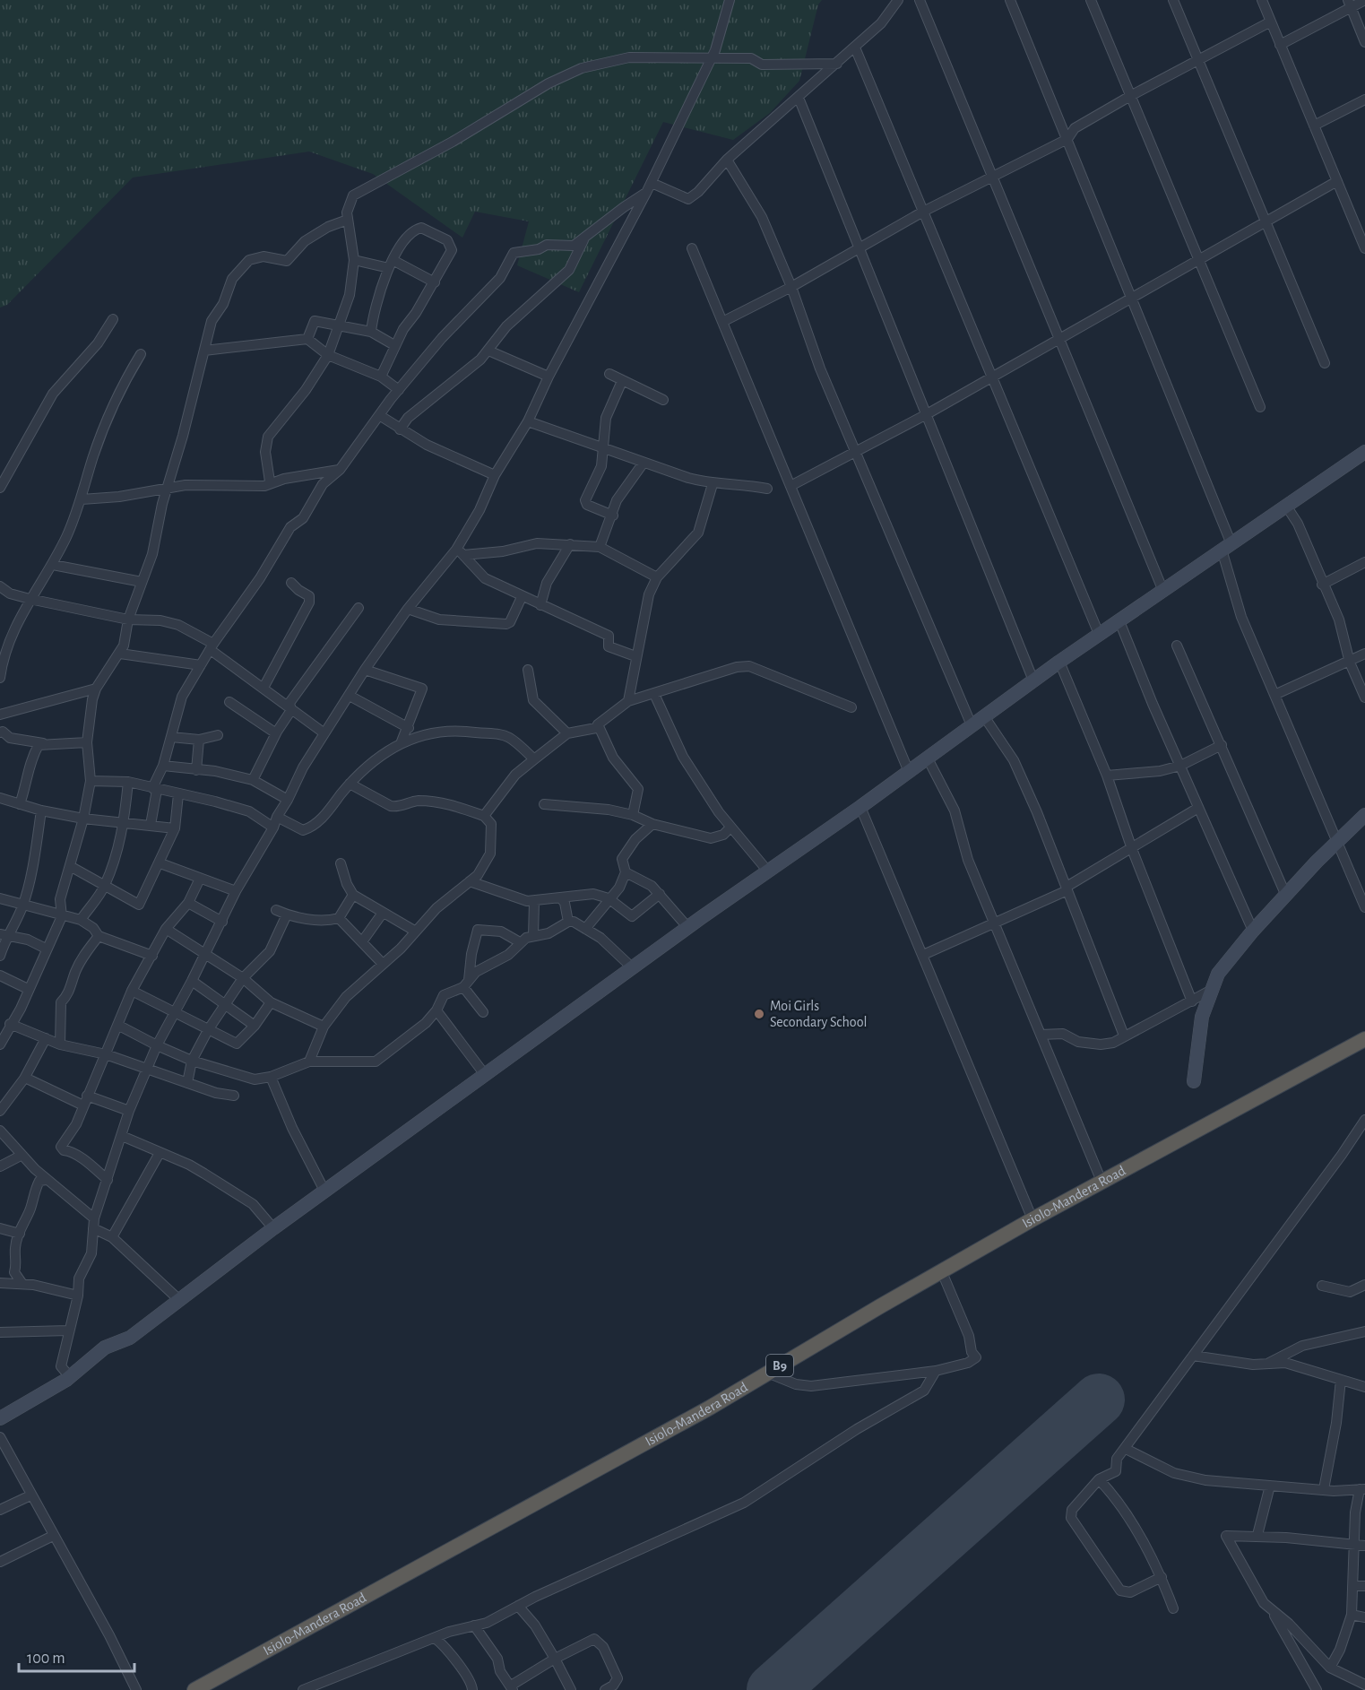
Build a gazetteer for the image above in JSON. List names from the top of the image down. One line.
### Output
{"streets":{"highway":["Isiolo-Mandera Road","B9"]},"places":["Moi Girls Secondary School"],"scale_bar":"100 m"}
